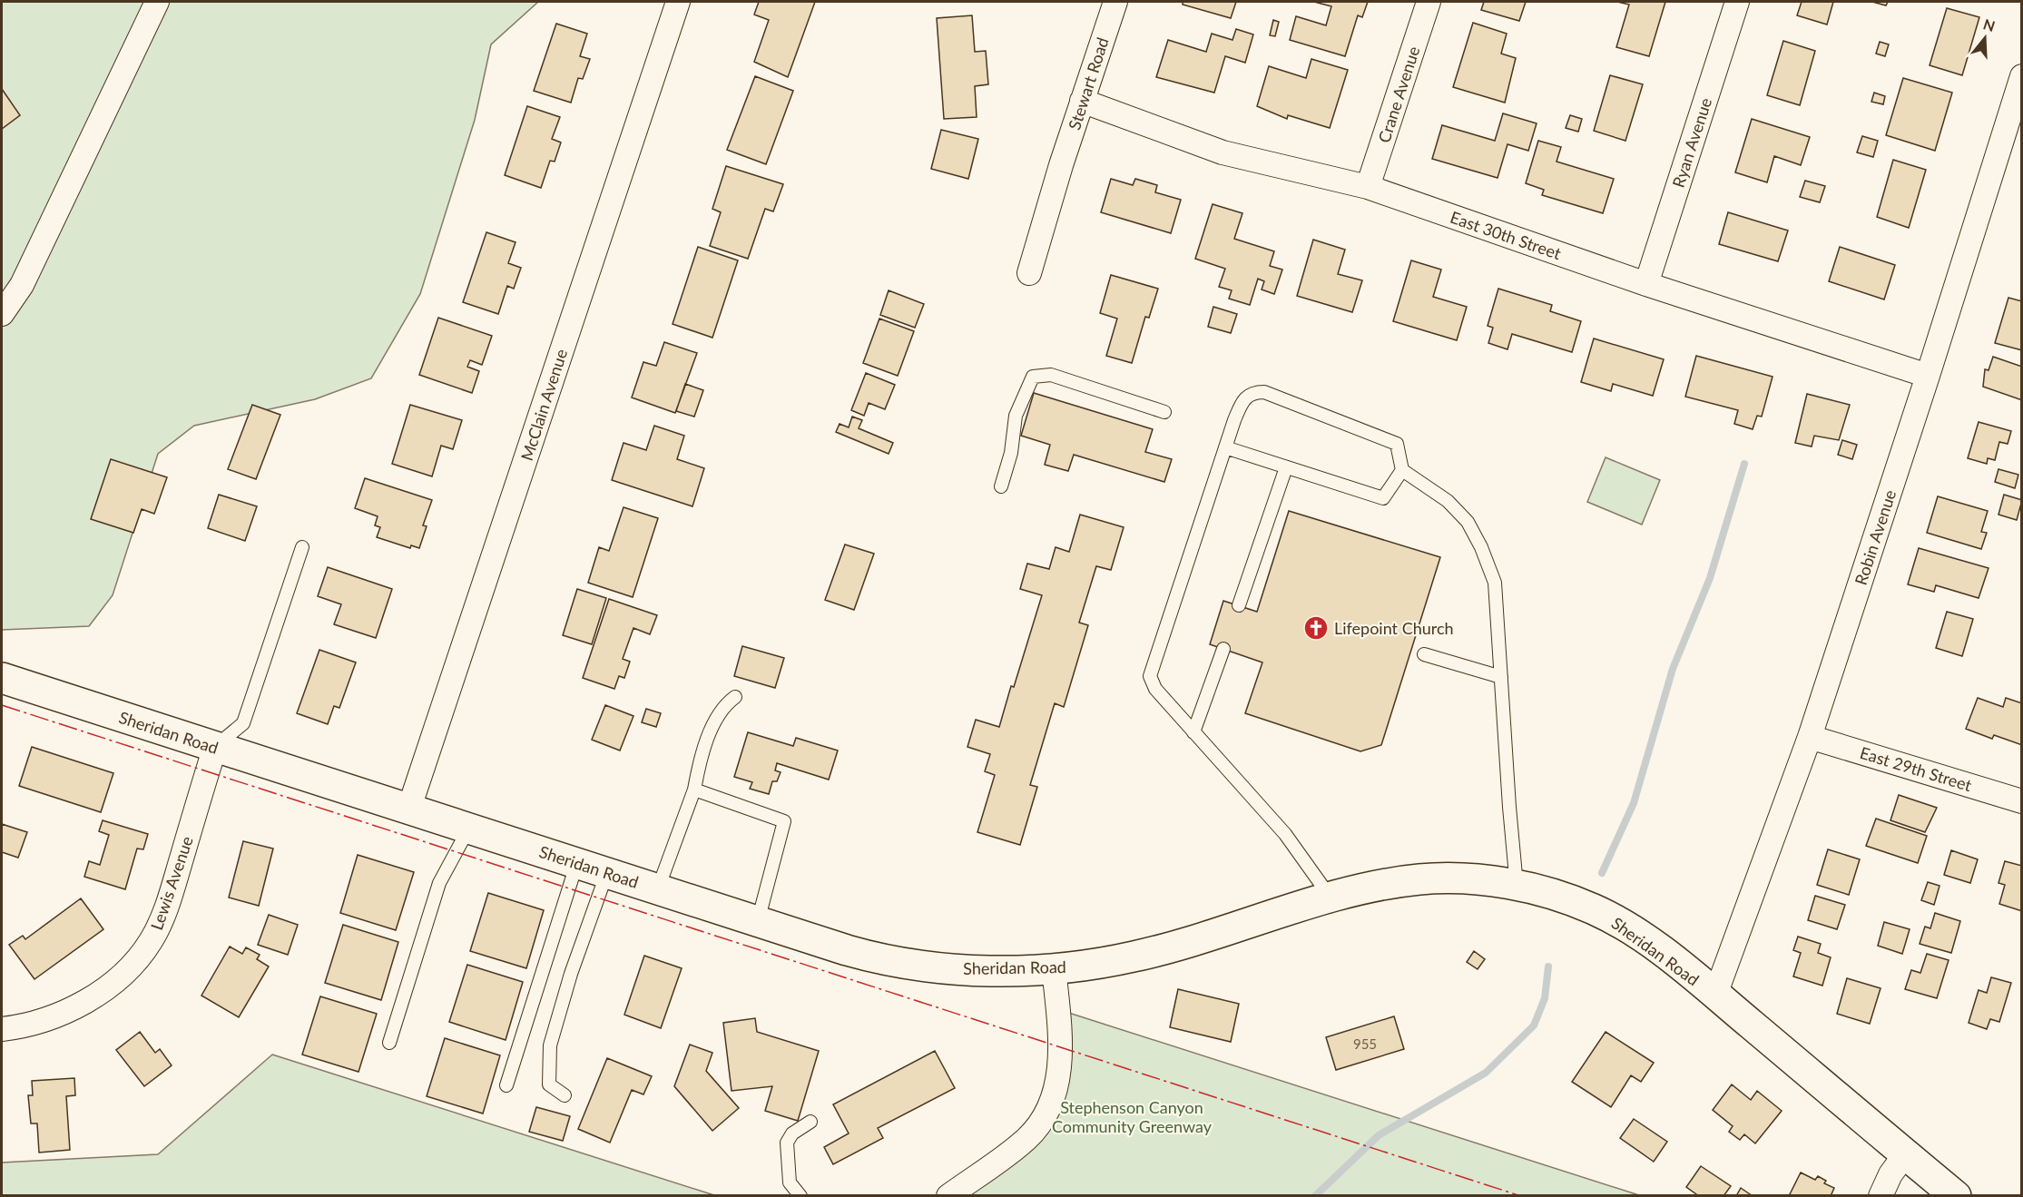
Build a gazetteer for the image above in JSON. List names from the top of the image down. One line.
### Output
{"streets":{"main road":["Sheridan Road"],"street":["Stewart Road","Crane Avenue","Ryan Avenue","East 30th Street","McClain Avenue","Robin Avenue","East 29th Street","Lewis Avenue"]},"crossings":[["Stewart Road","East 30th Street"],["Crane Avenue","East 30th Street"],["Ryan Avenue","East 30th Street"],["East 30th Street","Robin Avenue"],["McClain Avenue","Sheridan Road"],["Robin Avenue","Sheridan Road"],["Robin Avenue","East 29th Street"],["Sheridan Road","Lewis Avenue"]],"parks":["Stephenson Canyon Community Greenway"],"places":{"church":["Lifepoint Church"]},"house_numbers":["955"],"north":"top"}
